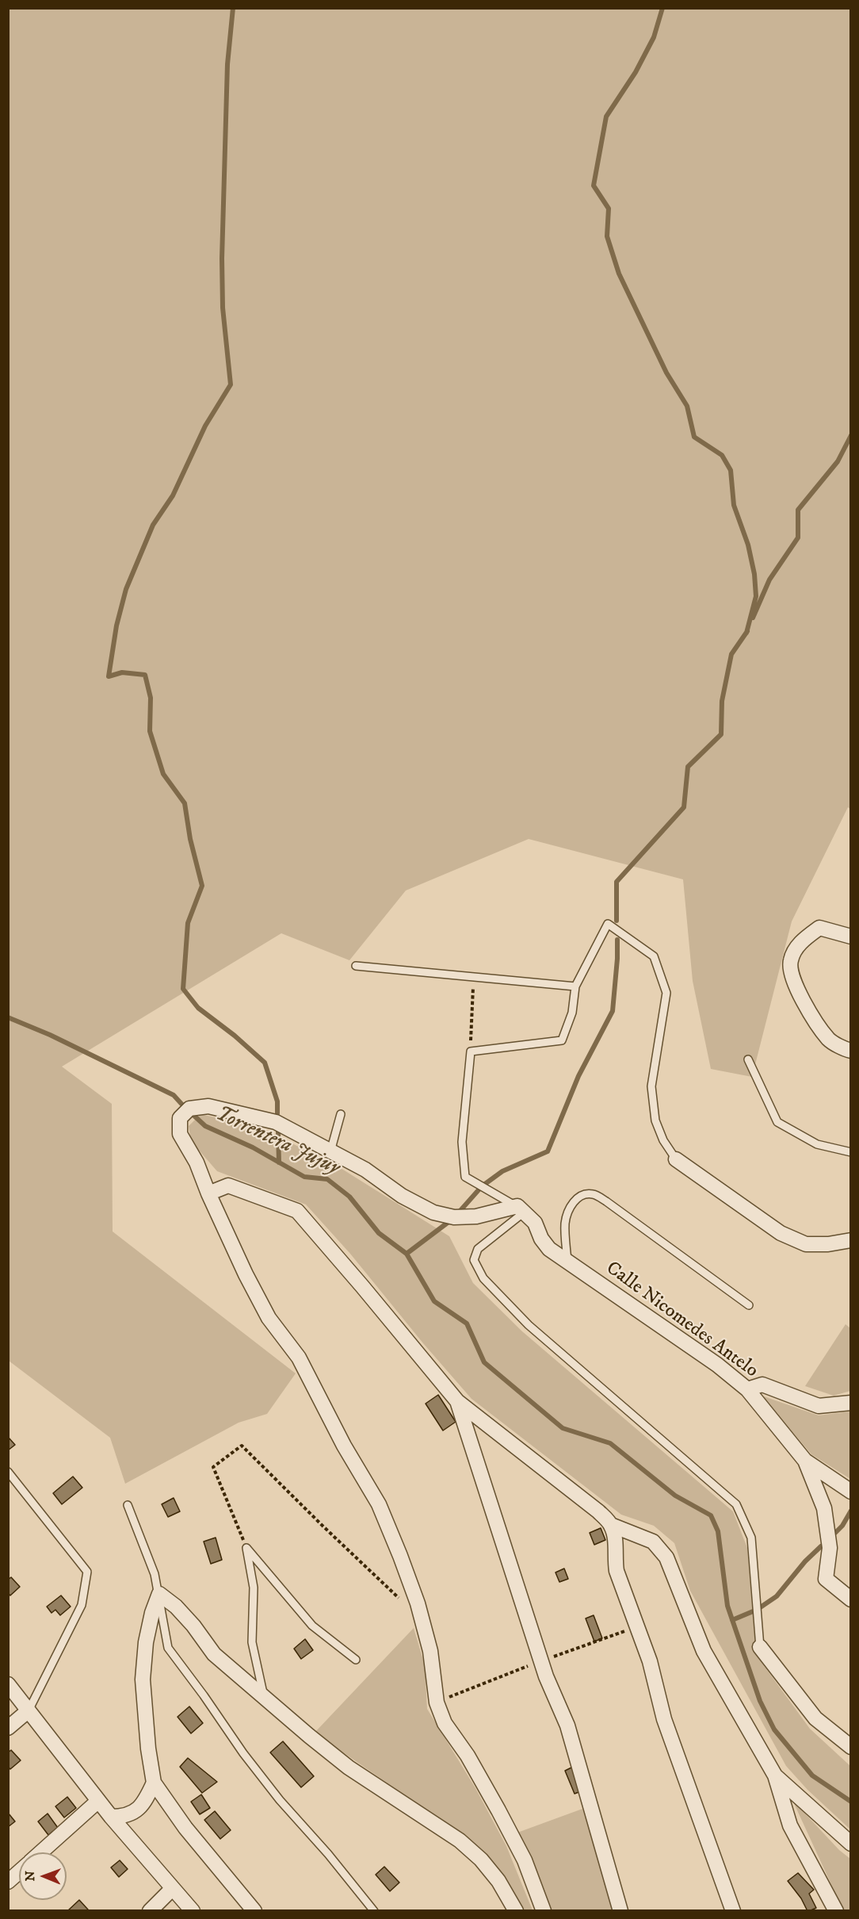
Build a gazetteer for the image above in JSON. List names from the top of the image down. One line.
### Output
{"streets":{"street":["Calle Nicomedes Antelo"]},"water":["Torrentera Jujuy"],"north":"left"}
